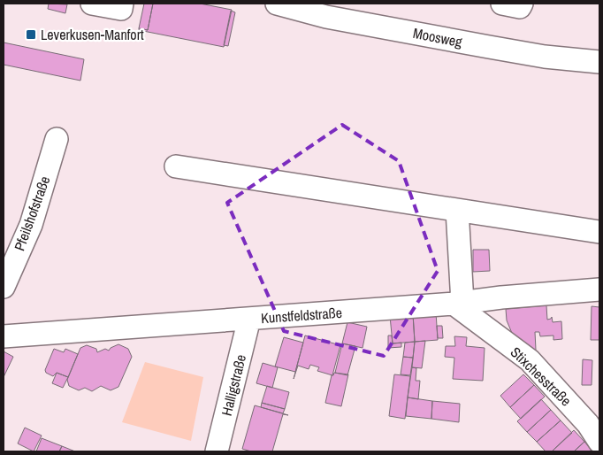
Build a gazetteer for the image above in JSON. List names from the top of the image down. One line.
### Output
{"streets":{"street":["Moosweg","Pfeilshofstraße","Kunstfeldstraße","Stixchesstraße","Halligstraße"]},"crossings":[["Kunstfeldstraße","Stixchesstraße"],["Kunstfeldstraße","Halligstraße"]],"places":{"transit":["Leverkusen-Manfort"]}}
